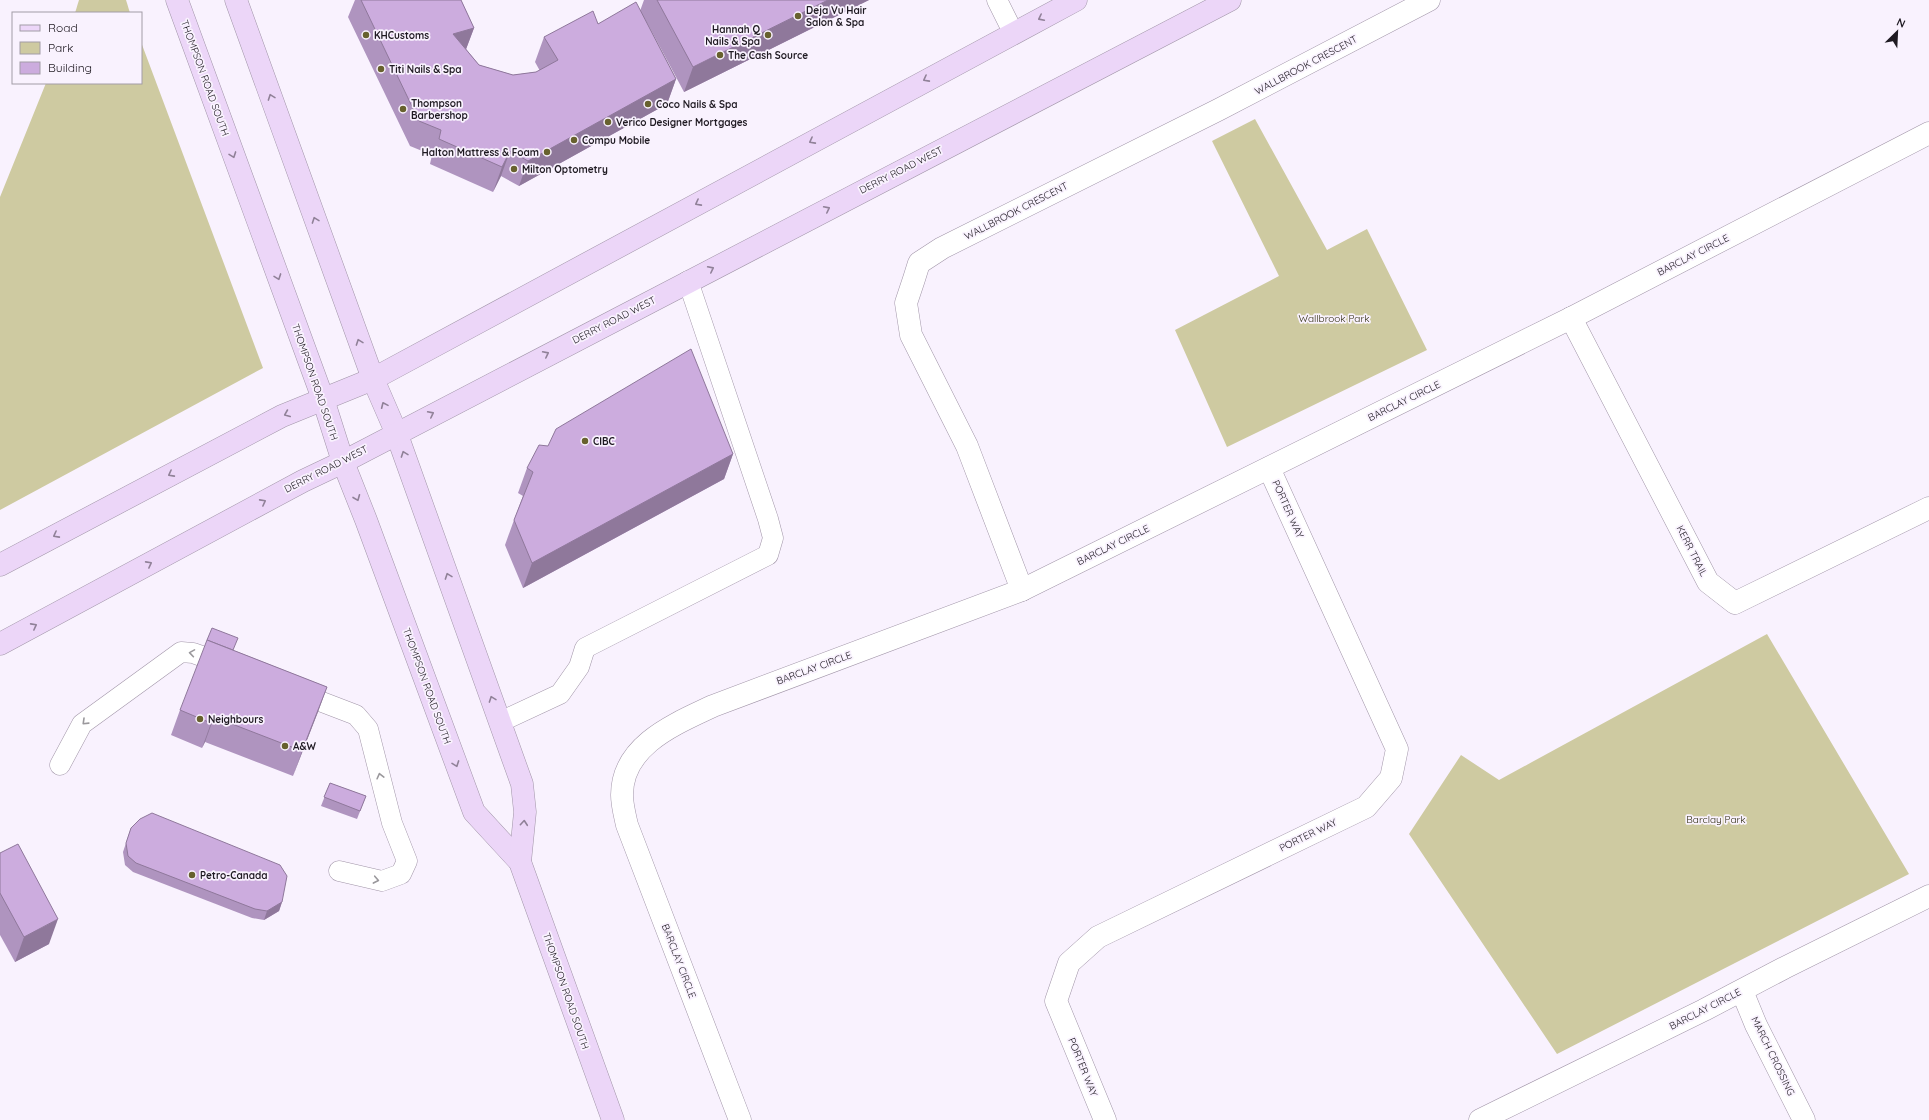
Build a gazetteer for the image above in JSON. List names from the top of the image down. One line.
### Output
{"streets":{"main road":["THOMPSON ROAD SOUTH","DERRY ROAD WEST"],"street":["WALLBROOK CRESCENT","BARCLAY CIRCLE","PORTER WAY","KERR TRAIL","MARCH CROSSING"]},"crossings":[["WALLBROOK CRESCENT","BARCLAY CIRCLE"],["THOMPSON ROAD SOUTH","DERRY ROAD WEST"],["BARCLAY CIRCLE","PORTER WAY"],["BARCLAY CIRCLE","KERR TRAIL"],["BARCLAY CIRCLE","MARCH CROSSING"]],"parks":["Wallbrook Park","Barclay Park"],"places":["Deja Vu Hair Salon & Spa","KHCustoms","Hannah Q Nails & Spa","The Cash Source","Titi Nails & Spa","Coco Nails & Spa","Thompson Barbershop","Verico Designer Mortgages","Compu Mobile","Halton Mattress & Foam","Milton Optometry","CIBC","Neighbours","A&W","Petro-Canada"],"legend":["Road","Park","Building"],"north":"top right"}
